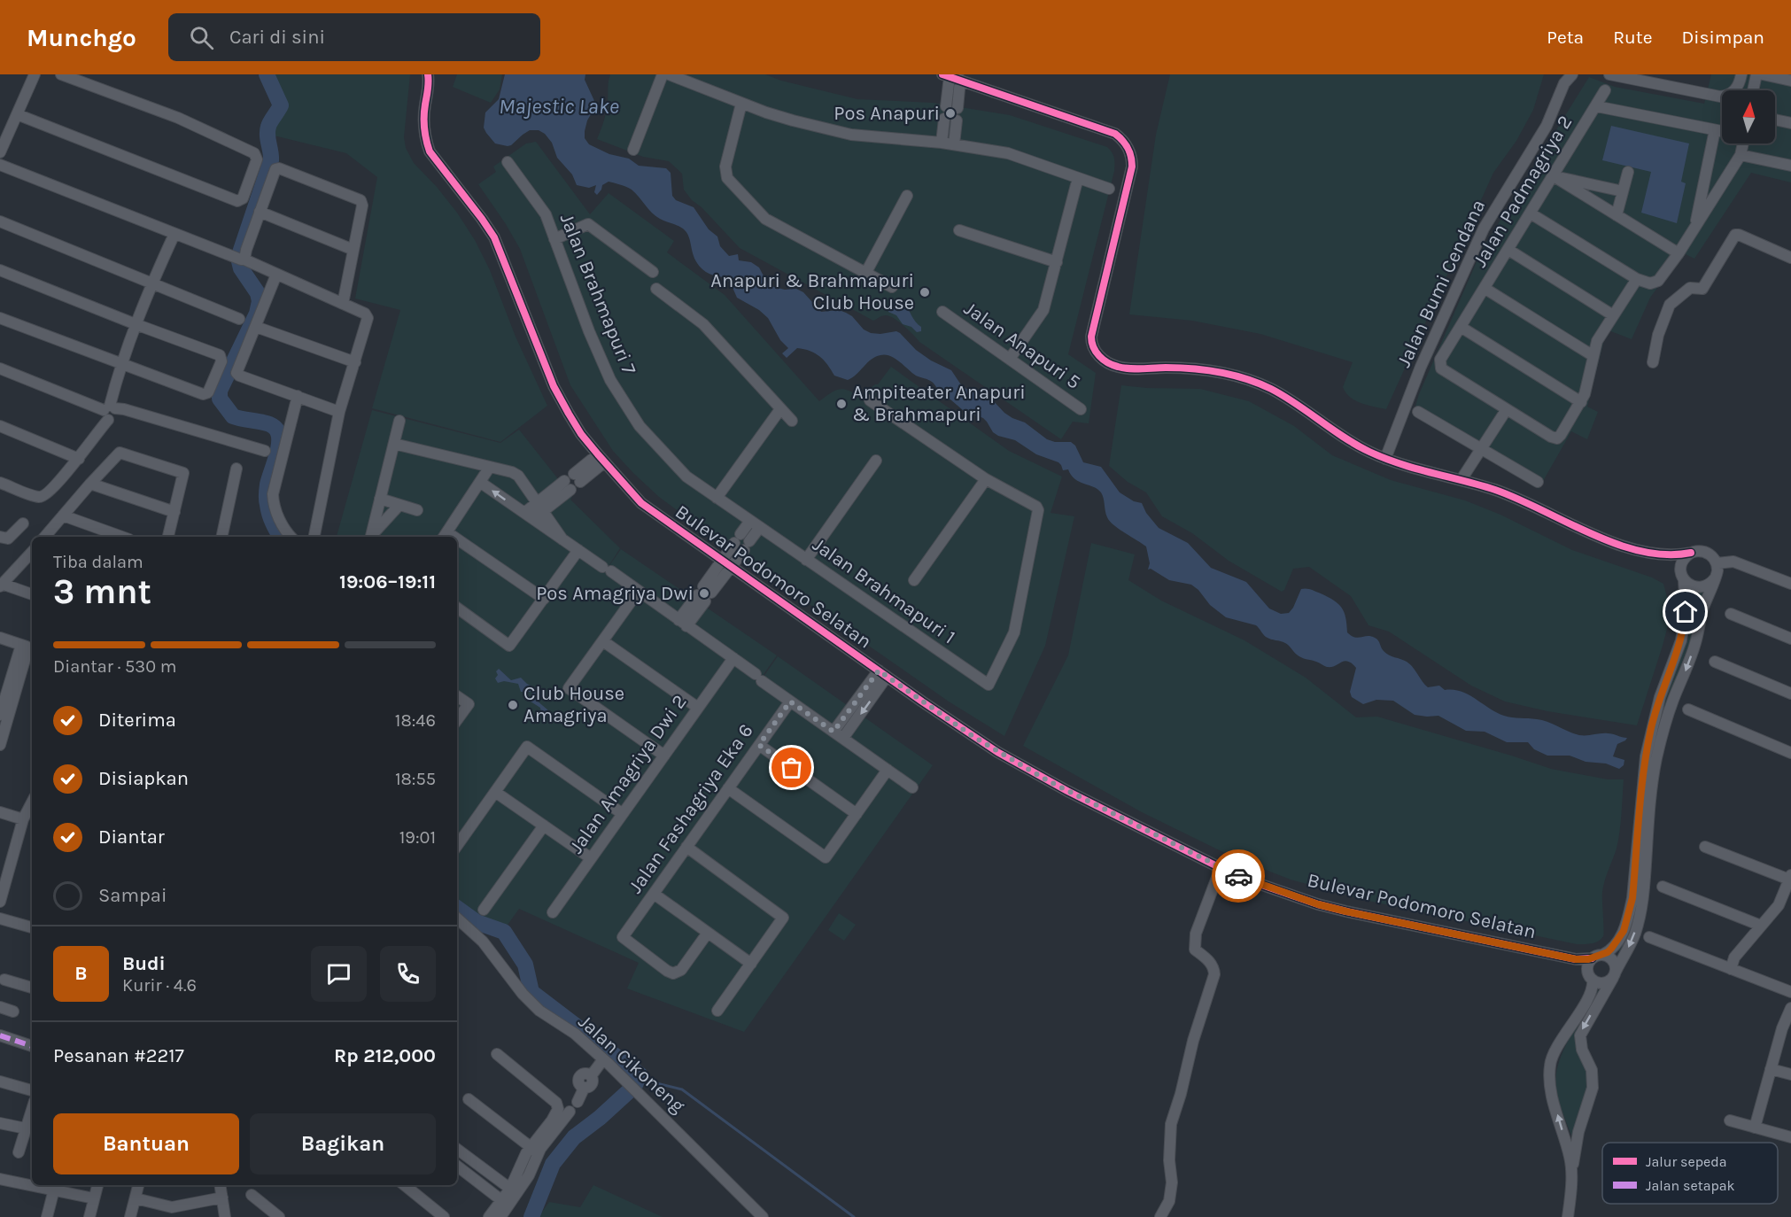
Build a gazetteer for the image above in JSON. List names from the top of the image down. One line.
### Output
{"streets":{"street":["Jalan Padmagriya 2","Jalan Bumi Cendana","Jalan Brahmapuri 7","Jalan Anapuri 5","Bulevar Podomoro Selatan","Jalan Brahmapuri 1","Jalan Amagriya Dwi 2","Jalan Fashagriya Eka 6","Jalan Cikoneng"]},"crossings":[["Jalan Brahmapuri 7","Jalan Brahmapuri 1"]],"water":["Majestic Lake"],"places":["Pos Anapuri","Anapuri & Brahmapuri Club House","Ampiteater Anapuri & Brahmapuri","Pos Amagriya Dwi","Club House Amagriya"],"legend":["Jalur sepeda","Jalan setapak"],"north":"top","page":{"header":"Munchgo","search":"Cari di sini","nav":["Peta","Rute","Disimpan"],"heading":["3 mnt","Tiba dalam","19:06–19:11"],"panel":["Budi","Kurir · 4.6","Pesanan #2217","Rp 212,000"],"bar":"Diantar · 530 m","list":[["Diterima","18:46"],["Disiapkan","18:55"],["Diantar","19:01"],"Sampai"],"round":"B","buttons":["Bantuan","Bagikan"]}}
